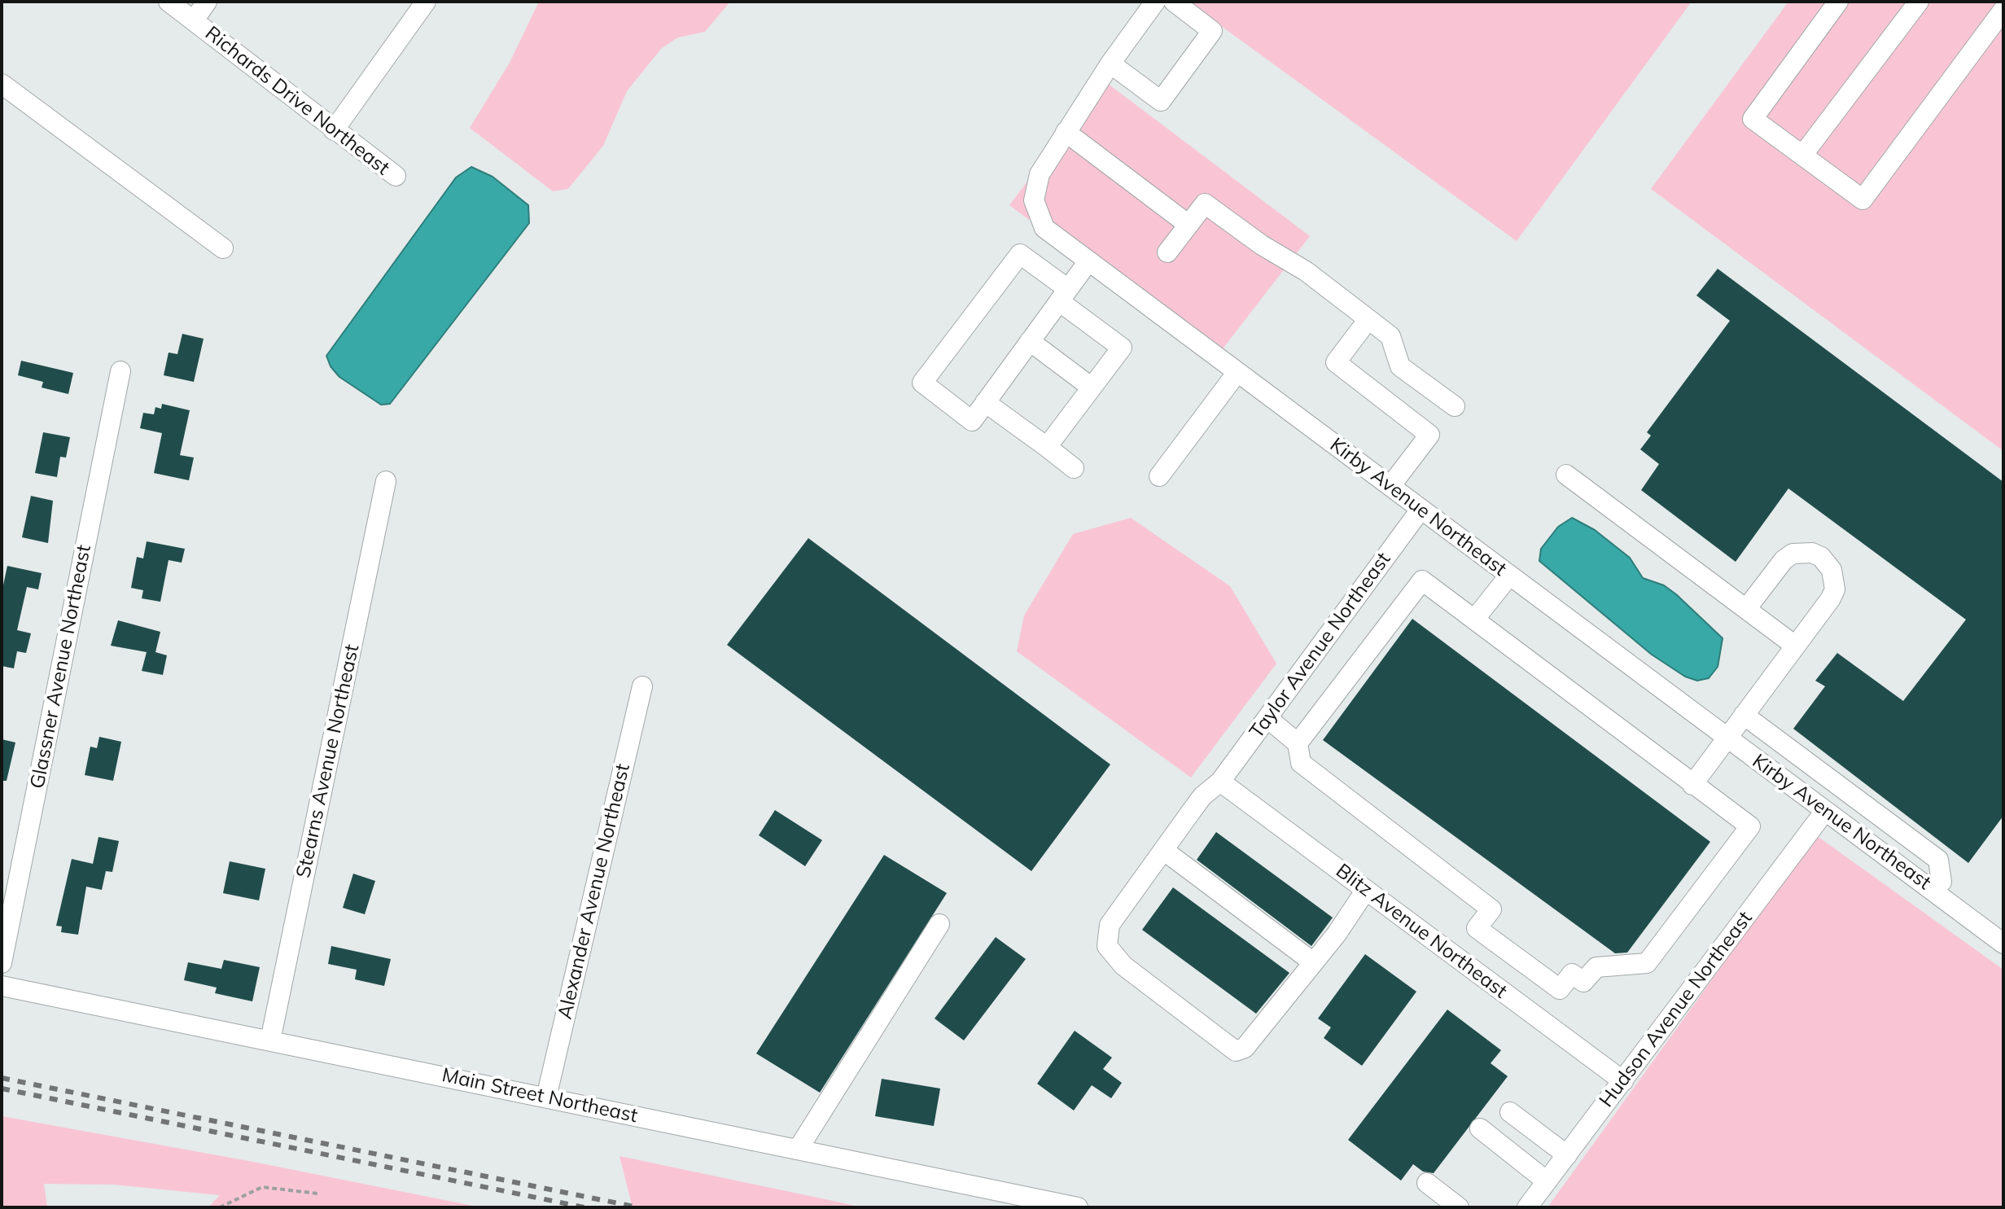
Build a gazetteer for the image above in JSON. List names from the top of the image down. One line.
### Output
{"streets":{"street":["Richards Drive Northeast","Kirby Avenue Northeast","Taylor Avenue Northeast","Glassner Avenue Northeast","Stearns Avenue Northeast","Alexander Avenue Northeast","Blitz Avenue Northeast","Hudson Avenue Northeast","Main Street Northeast"]},"crossings":[["Kirby Avenue Northeast","Taylor Avenue Northeast"],["Kirby Avenue Northeast","Hudson Avenue Northeast"],["Taylor Avenue Northeast","Blitz Avenue Northeast"],["Stearns Avenue Northeast","Main Street Northeast"],["Alexander Avenue Northeast","Main Street Northeast"],["Blitz Avenue Northeast","Hudson Avenue Northeast"]]}
